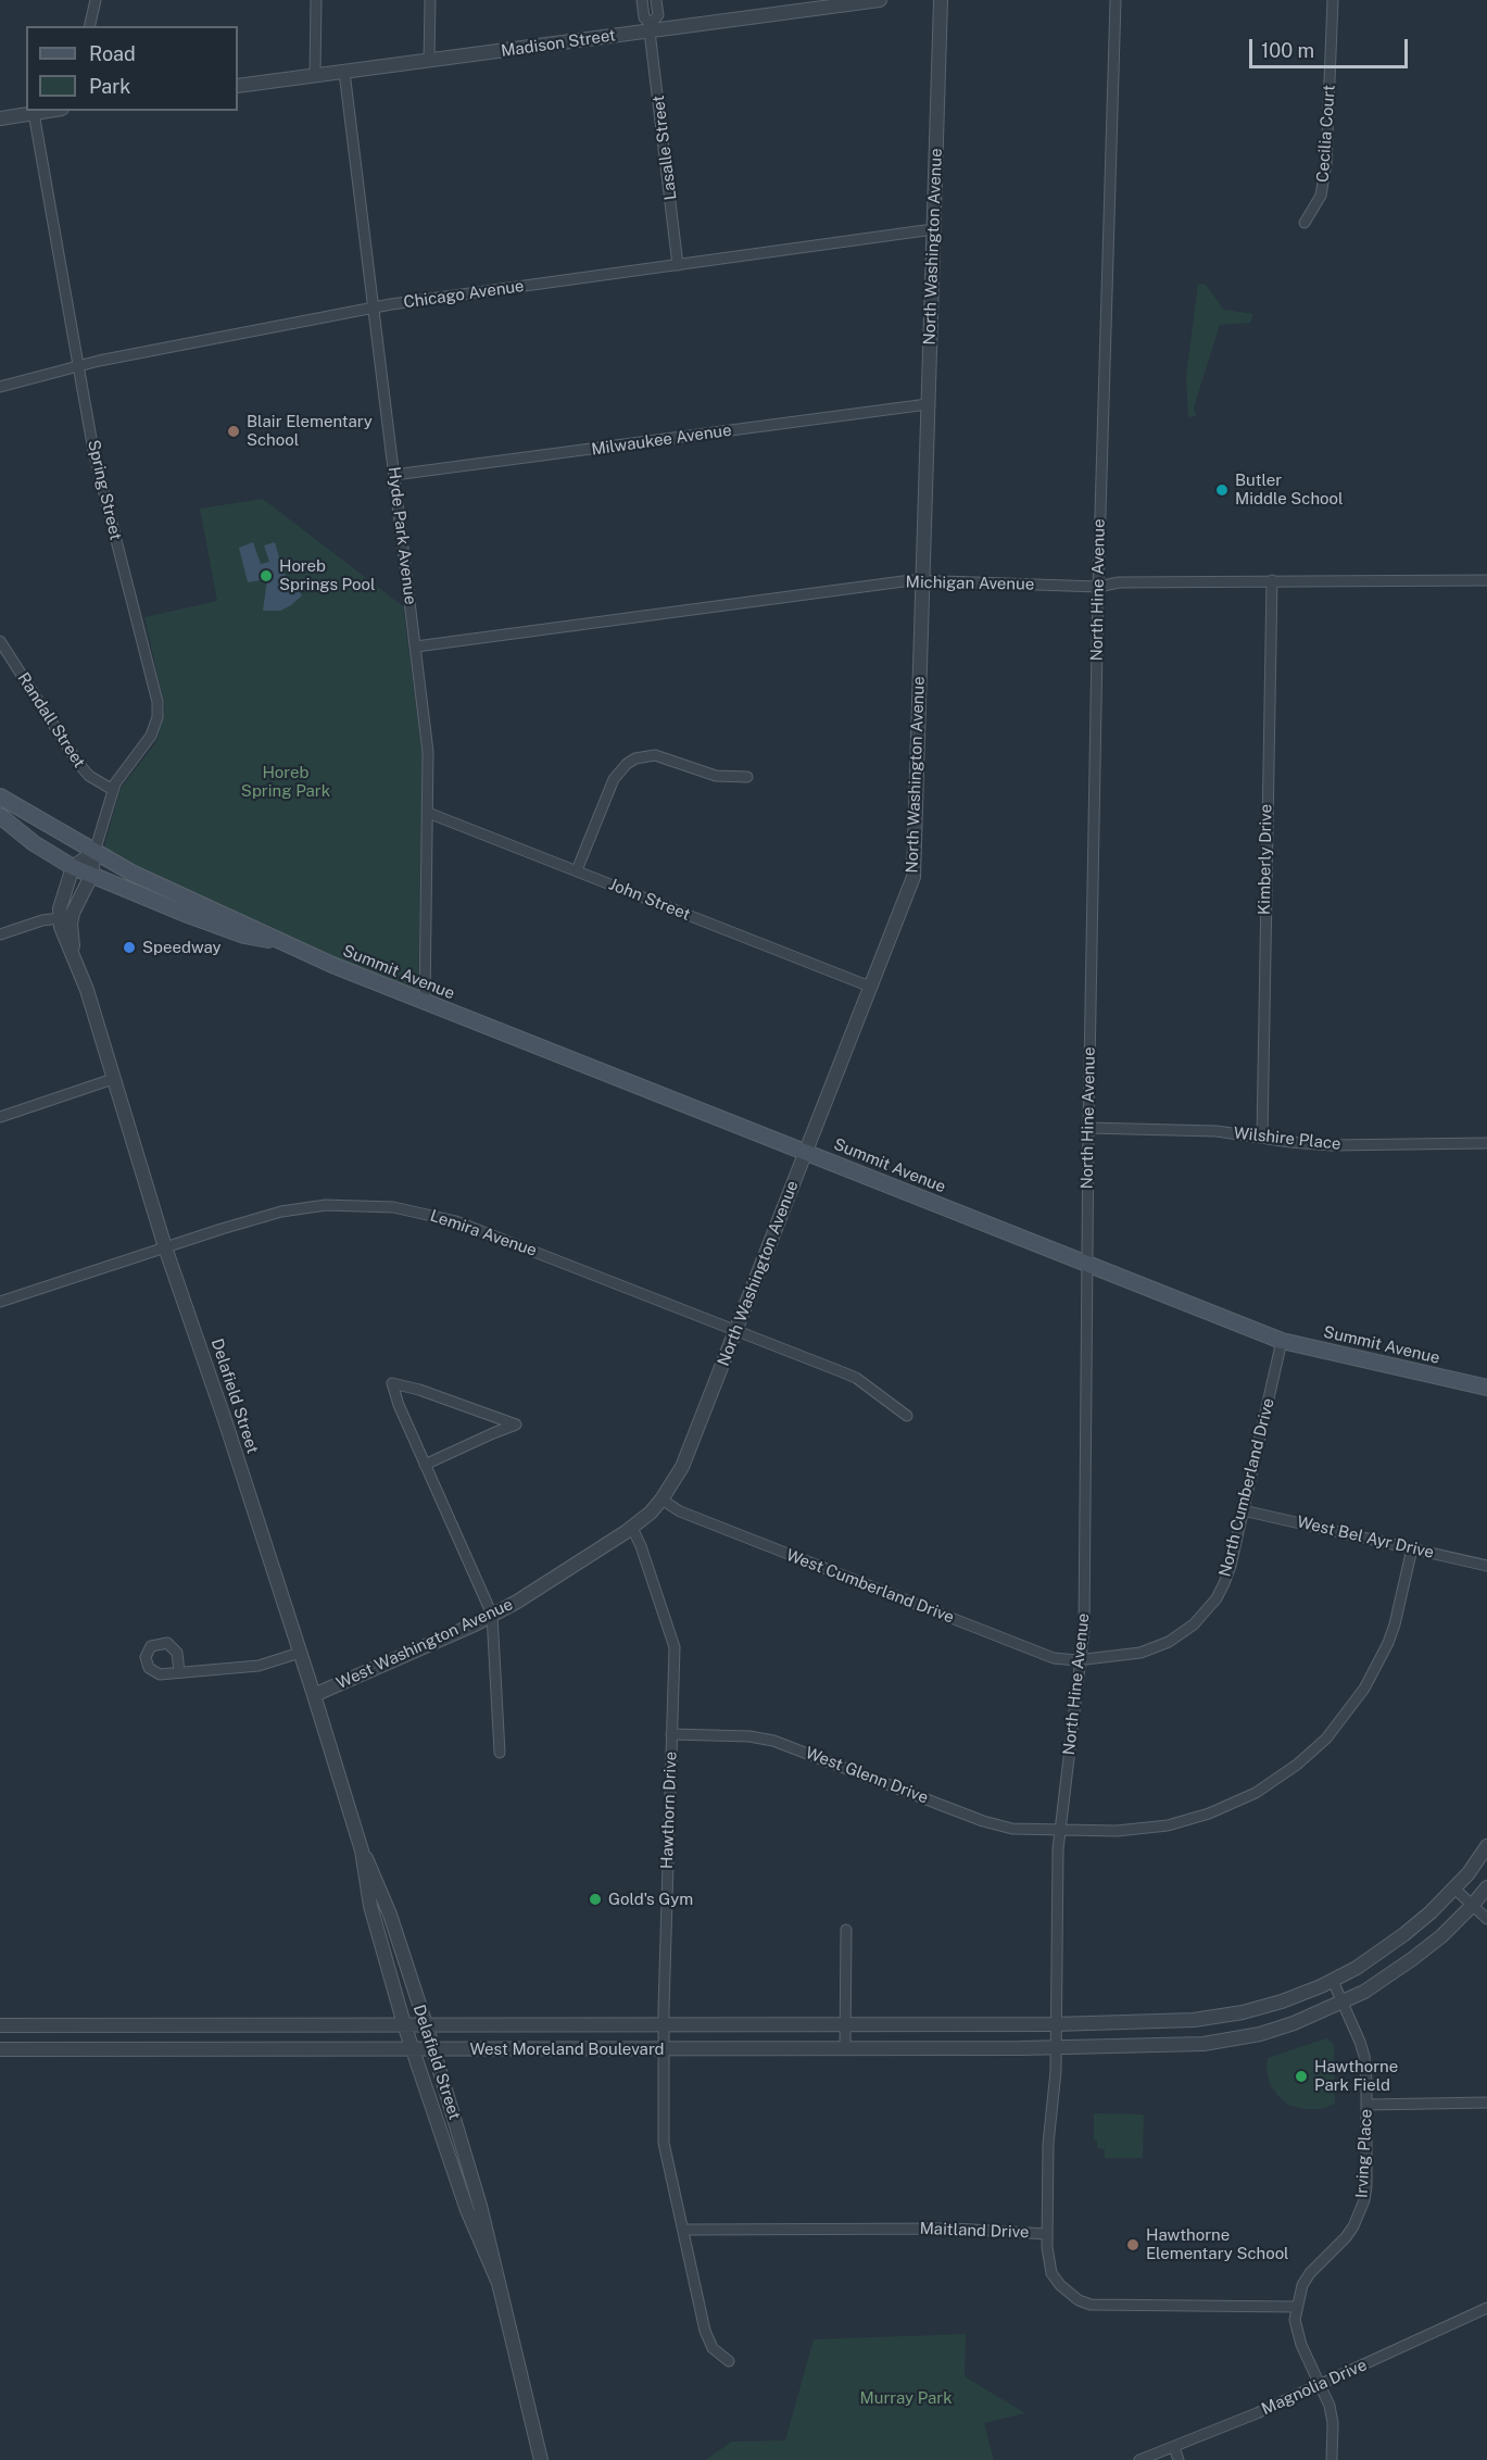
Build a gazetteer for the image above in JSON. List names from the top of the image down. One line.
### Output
{"streets":{"main road":["Summit Avenue"],"street":["Madison Street","Cecilia Court","Lasalle Street","North Washington Avenue","Chicago Avenue","Milwaukee Avenue","Spring Street","Hyde Park Avenue","Michigan Avenue","North Hine Avenue","Randall Street","Kimberly Drive","John Street","Wilshire Place","Lemira Avenue","Delafield Street","North Cumberland Drive","West Bel Ayr Drive","West Cumberland Drive","West Washington Avenue","West Glenn Drive","Hawthorn Drive","West Moreland Boulevard","Irving Place","Maitland Drive","Magnolia Drive"]},"crossings":[["Madison Street","Lasalle Street"],["Madison Street","Hyde Park Avenue"],["Lasalle Street","Chicago Avenue"],["North Washington Avenue","Chicago Avenue"],["North Washington Avenue","Milwaukee Avenue"],["North Washington Avenue","Michigan Avenue"],["North Washington Avenue","John Street"],["North Washington Avenue","Summit Avenue"],["North Washington Avenue","Lemira Avenue"],["North Washington Avenue","West Cumberland Drive"],["North Washington Avenue","West Washington Avenue"],["Chicago Avenue","Spring Street"],["Chicago Avenue","Hyde Park Avenue"],["Milwaukee Avenue","Hyde Park Avenue"],["Spring Street","Randall Street"],["Spring Street","Summit Avenue"],["Spring Street","Delafield Street"],["Hyde Park Avenue","Michigan Avenue"],["Hyde Park Avenue","John Street"],["Hyde Park Avenue","Summit Avenue"],["Michigan Avenue","North Hine Avenue"],["Michigan Avenue","Kimberly Drive"],["North Hine Avenue","Summit Avenue"],["North Hine Avenue","Wilshire Place"],["North Hine Avenue","North Cumberland Drive"],["North Hine Avenue","West Cumberland Drive"],["North Hine Avenue","West Glenn Drive"],["North Hine Avenue","West Moreland Boulevard"],["North Hine Avenue","Maitland Drive"],["Kimberly Drive","Wilshire Place"],["Summit Avenue","Delafield Street"],["Summit Avenue","North Cumberland Drive"],["Lemira Avenue","Delafield Street"],["Delafield Street","West Washington Avenue"],["Delafield Street","West Moreland Boulevard"],["North Cumberland Drive","West Bel Ayr Drive"],["North Cumberland Drive","West Cumberland Drive"],["West Bel Ayr Drive","West Glenn Drive"],["West Cumberland Drive","West Washington Avenue"],["West Washington Avenue","Hawthorn Drive"],["West Glenn Drive","Hawthorn Drive"],["Hawthorn Drive","West Moreland Boulevard"],["Hawthorn Drive","Maitland Drive"],["West Moreland Boulevard","Irving Place"],["Irving Place","Maitland Drive"],["Irving Place","Magnolia Drive"]],"parks":["Horeb Spring Park","Murray Park"],"places":["Blair Elementary School","Butler Middle School","Horeb Springs Pool","Speedway","Gold's Gym","Hawthorne Park Field","Hawthorne Elementary School"],"legend":["Road","Park"],"scale_bar":"100 m"}
